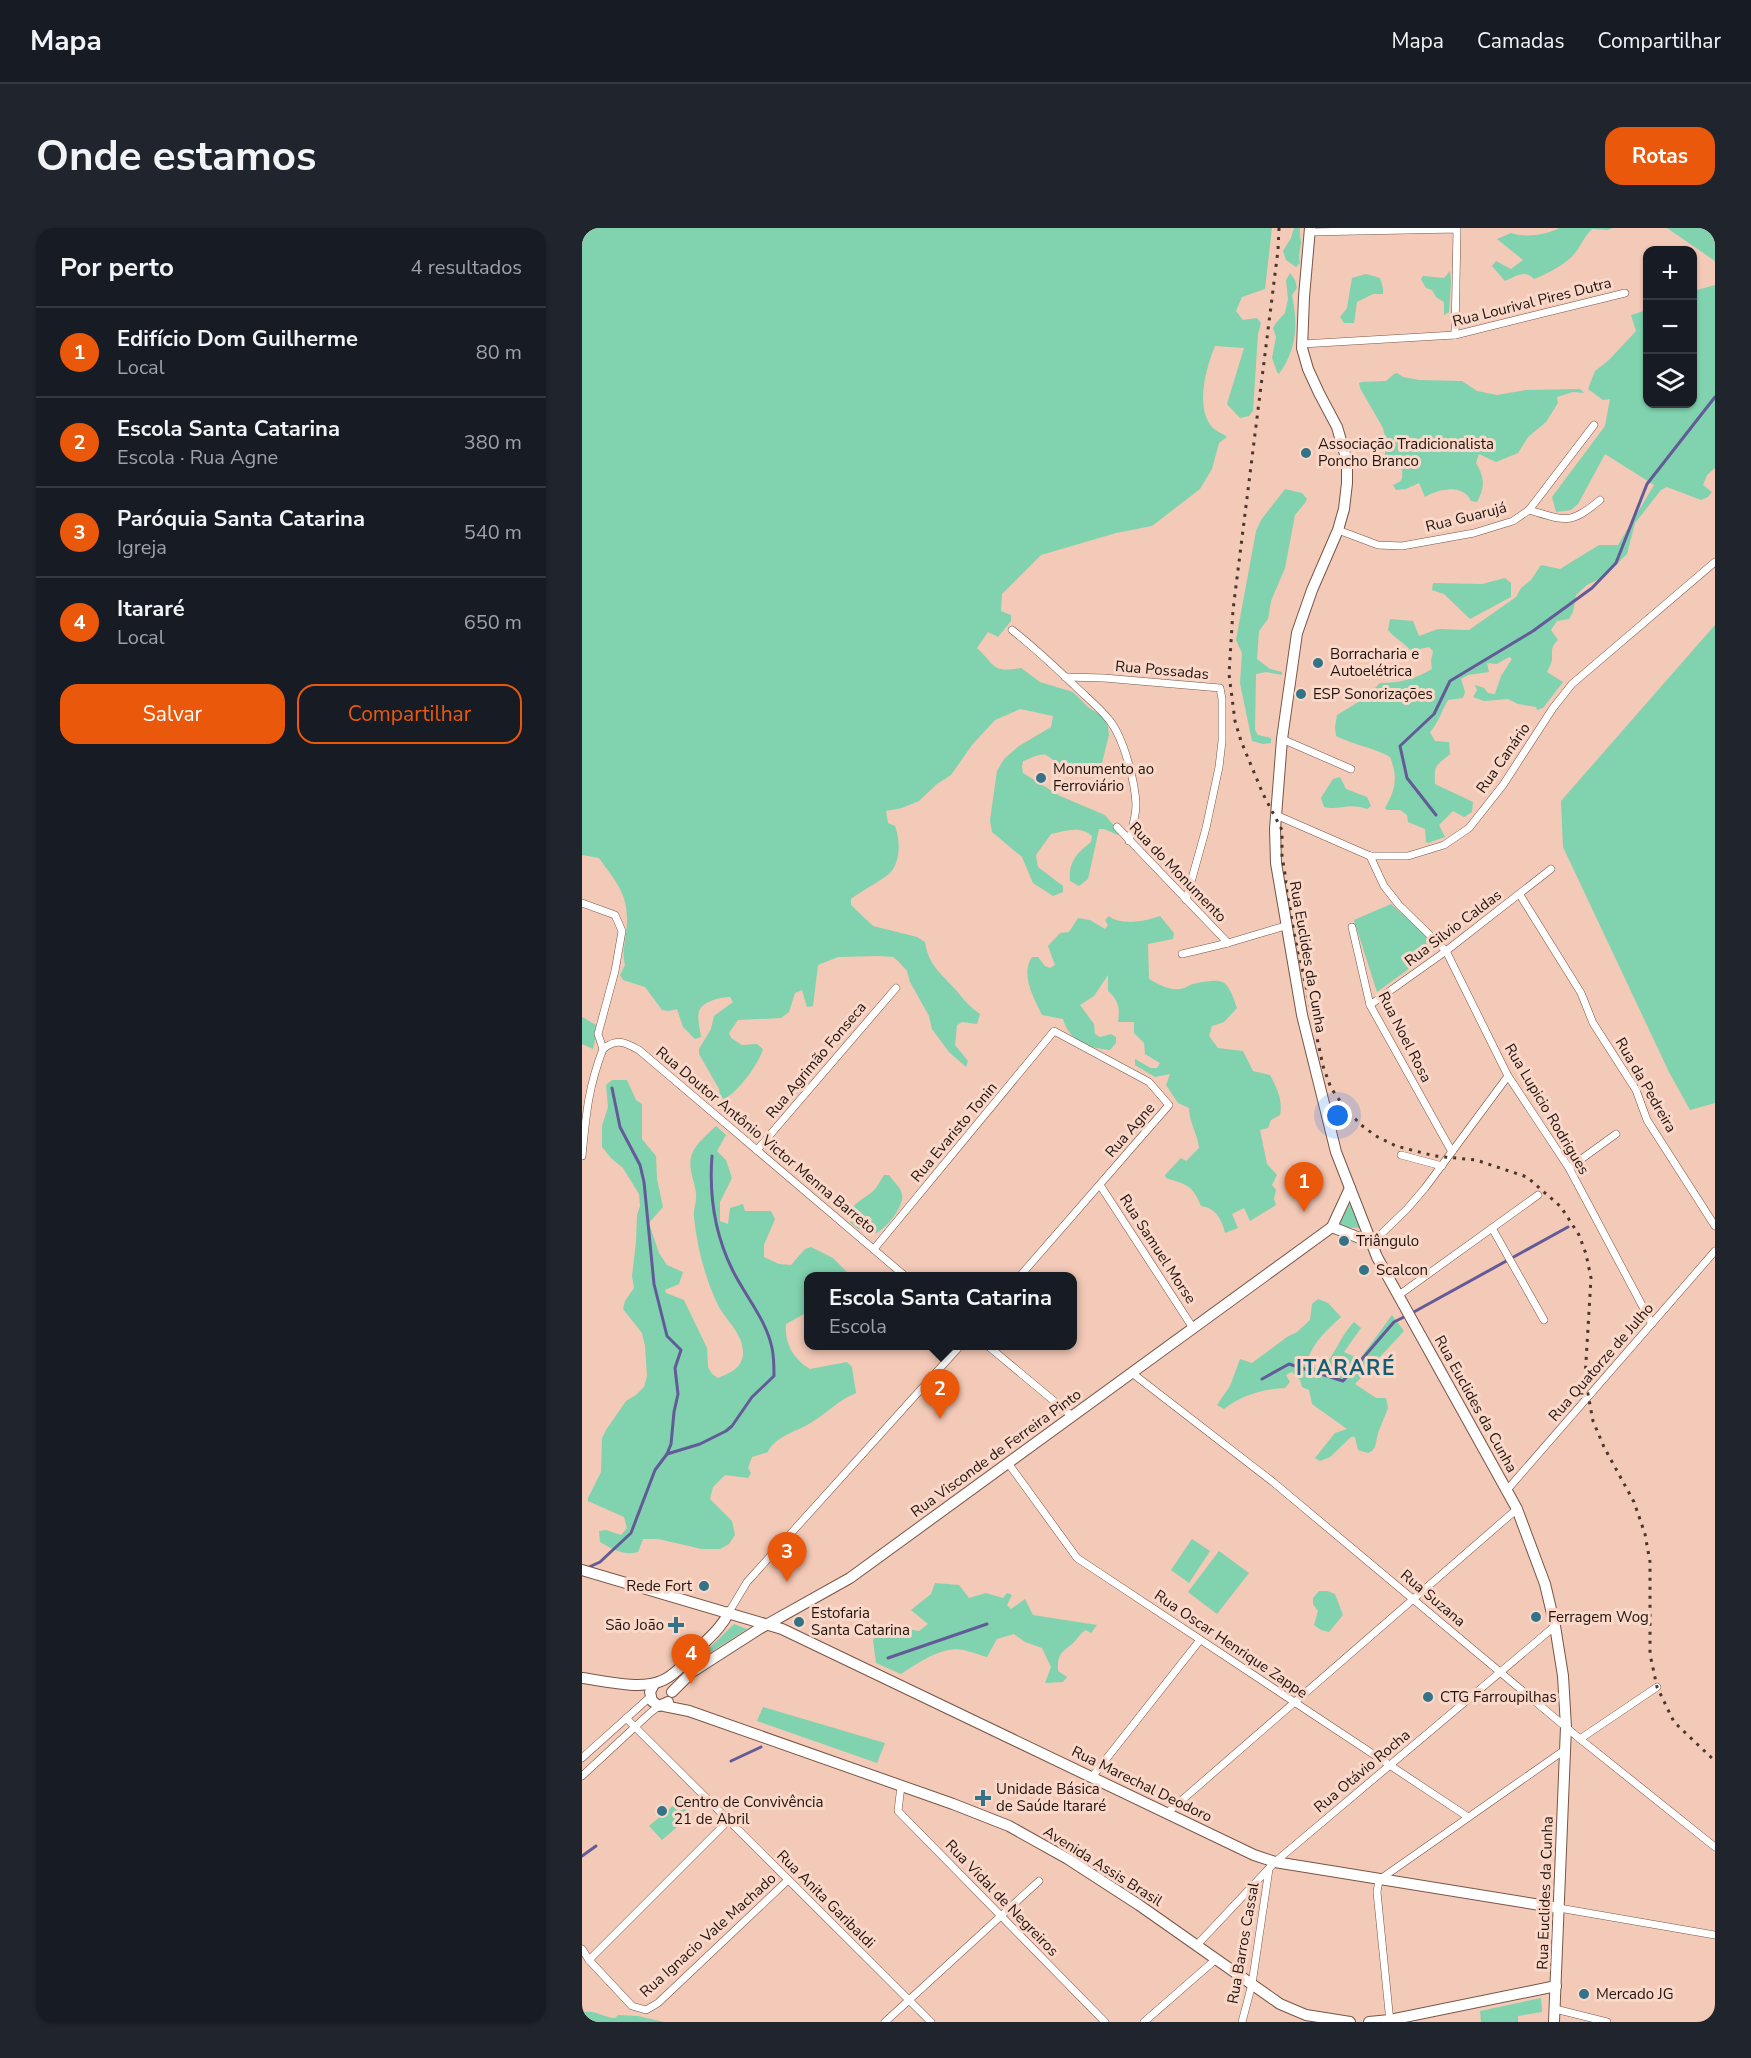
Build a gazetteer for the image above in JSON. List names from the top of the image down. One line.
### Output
{"streets":{"street":["Rua Lourival Pires Dutra","Rua Guarujá","Rua Possadas","Rua Canário","Rua do Monumento","Rua Silvio Caldas","Rua Euclides da Cunha","Rua Noel Rosa","Rua Agrimão Fonseca","Rua da Pedreira","Rua Lupicio Rodrigues","Rua Agne","Rua Evaristo Tonin","Rua Doutor Antônio Victor Menna Barreto","Rua Samuel Morse","Rua Quatorze de Julho","Rua Visconde de Ferreira Pinto","Rua Suzana","Rua Oscar Henrique Zappe","Rua Otávio Rocha","Rua Marechal Deodoro","Avenida Assis Brasil","Rua Vidal de Negreiros","Rua Anita Garibaldi","Rua Ignacio Vale Machado","Rua Barros Cassal"]},"crossings":[["Rua Lourival Pires Dutra","Rua Euclides da Cunha"],["Rua Guarujá","Rua Euclides da Cunha"],["Rua Possadas","Rua do Monumento"],["Rua Canário","Rua Euclides da Cunha"],["Rua Canário","Rua Lupicio Rodrigues"],["Rua do Monumento","Rua Euclides da Cunha"],["Rua Silvio Caldas","Rua Noel Rosa"],["Rua Silvio Caldas","Rua da Pedreira"],["Rua Silvio Caldas","Rua Lupicio Rodrigues"],["Rua Euclides da Cunha","Rua Quatorze de Julho"],["Rua Euclides da Cunha","Rua Visconde de Ferreira Pinto"],["Rua Euclides da Cunha","Rua Suzana"],["Rua Euclides da Cunha","Rua Otávio Rocha"],["Rua Euclides da Cunha","Rua Marechal Deodoro"],["Rua Agrimão Fonseca","Rua Doutor Antônio Victor Menna Barreto"],["Rua Lupicio Rodrigues","Rua Quatorze de Julho"],["Rua Agne","Rua Evaristo Tonin"],["Rua Agne","Rua Samuel Morse"],["Rua Evaristo Tonin","Rua Doutor Antônio Victor Menna Barreto"],["Rua Samuel Morse","Rua Visconde de Ferreira Pinto"],["Rua Visconde de Ferreira Pinto","Rua Suzana"],["Rua Visconde de Ferreira Pinto","Rua Oscar Henrique Zappe"],["Rua Visconde de Ferreira Pinto","Rua Marechal Deodoro"],["Rua Visconde de Ferreira Pinto","Avenida Assis Brasil"],["Rua Suzana","Rua Otávio Rocha"],["Rua Oscar Henrique Zappe","Rua Otávio Rocha"],["Rua Otávio Rocha","Rua Marechal Deodoro"],["Rua Otávio Rocha","Avenida Assis Brasil"],["Rua Otávio Rocha","Rua Barros Cassal"],["Rua Marechal Deodoro","Rua Barros Cassal"],["Avenida Assis Brasil","Rua Vidal de Negreiros"],["Avenida Assis Brasil","Rua Barros Cassal"],["Rua Anita Garibaldi","Rua Ignacio Vale Machado"]],"districts":["ITARARÉ"],"places":{"other":["Associação Tradicionalista Poncho Branco","Borracharia e Autoelétrica","ESP Sonorizações","Monumento ao Ferroviário","Triângulo","Scalcon","Rede Fort","Ferragem Wog","Estofaria Santa Catarina","CTG Farroupilhas","Centro de Convivência 21 de Abril","Mercado JG"],"health":["São João","Unidade Básica de Saúde Itararé"]},"page":{"header":"Mapa","nav":["Mapa","Camadas","Compartilhar"],"buttons":["Rotas",["Salvar","Compartilhar"]],"title":"Onde estamos","heading":["Por perto","4 resultados"],"map_buttons":["+","−"],"list":[{"mark":"1","name":"Edifício Dom Guilherme","note":"Local","value":"80 m"},{"mark":"2","name":"Escola Santa Catarina","note":"Escola · Rua Agne","value":"380 m"},{"mark":"3","name":"Paróquia Santa Catarina","note":"Igreja","value":"540 m"},{"mark":"4","name":"Itararé","note":"Local","value":"650 m"}],"pins":["1","2","3","4"],"popup":["Escola Santa Catarina","Escola"]}}
